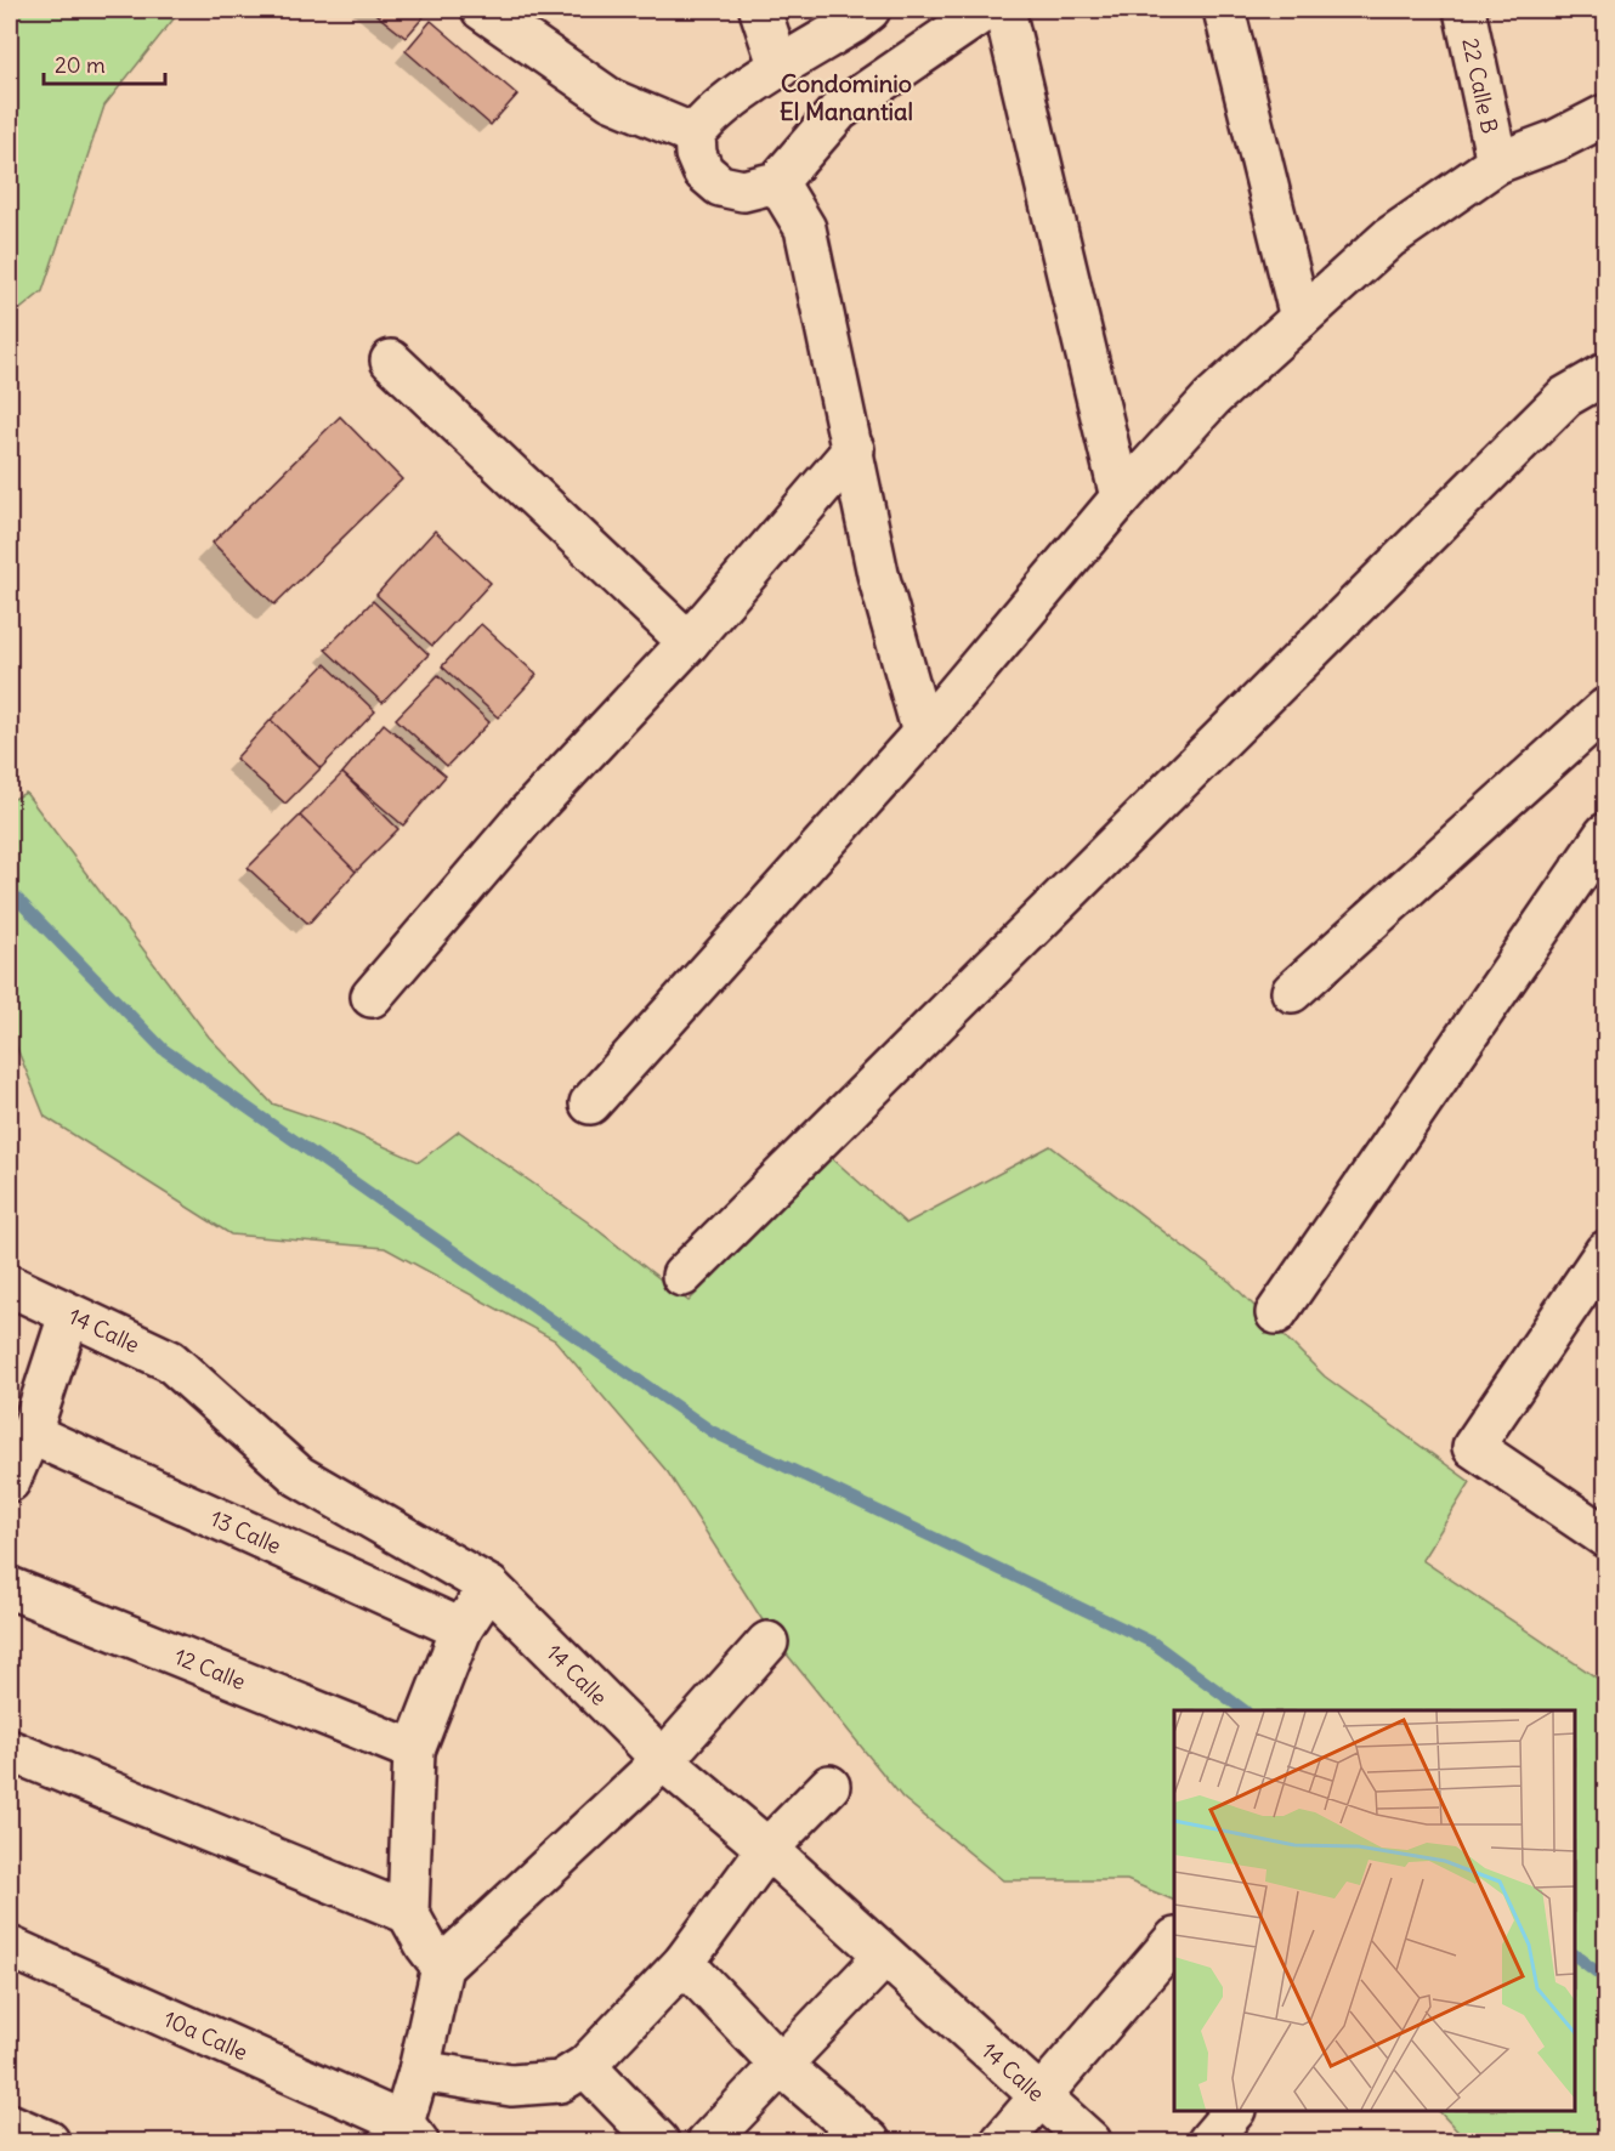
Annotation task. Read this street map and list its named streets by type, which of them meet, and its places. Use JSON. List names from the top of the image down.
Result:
{
  "streets": {
    "street": [
      "22 Calle B",
      "14 Calle",
      "13 Calle",
      "12 Calle",
      "10a Calle"
    ]
  },
  "districts": ["Condominio El Manantial"],
  "scale_bar": "20 m"
}
